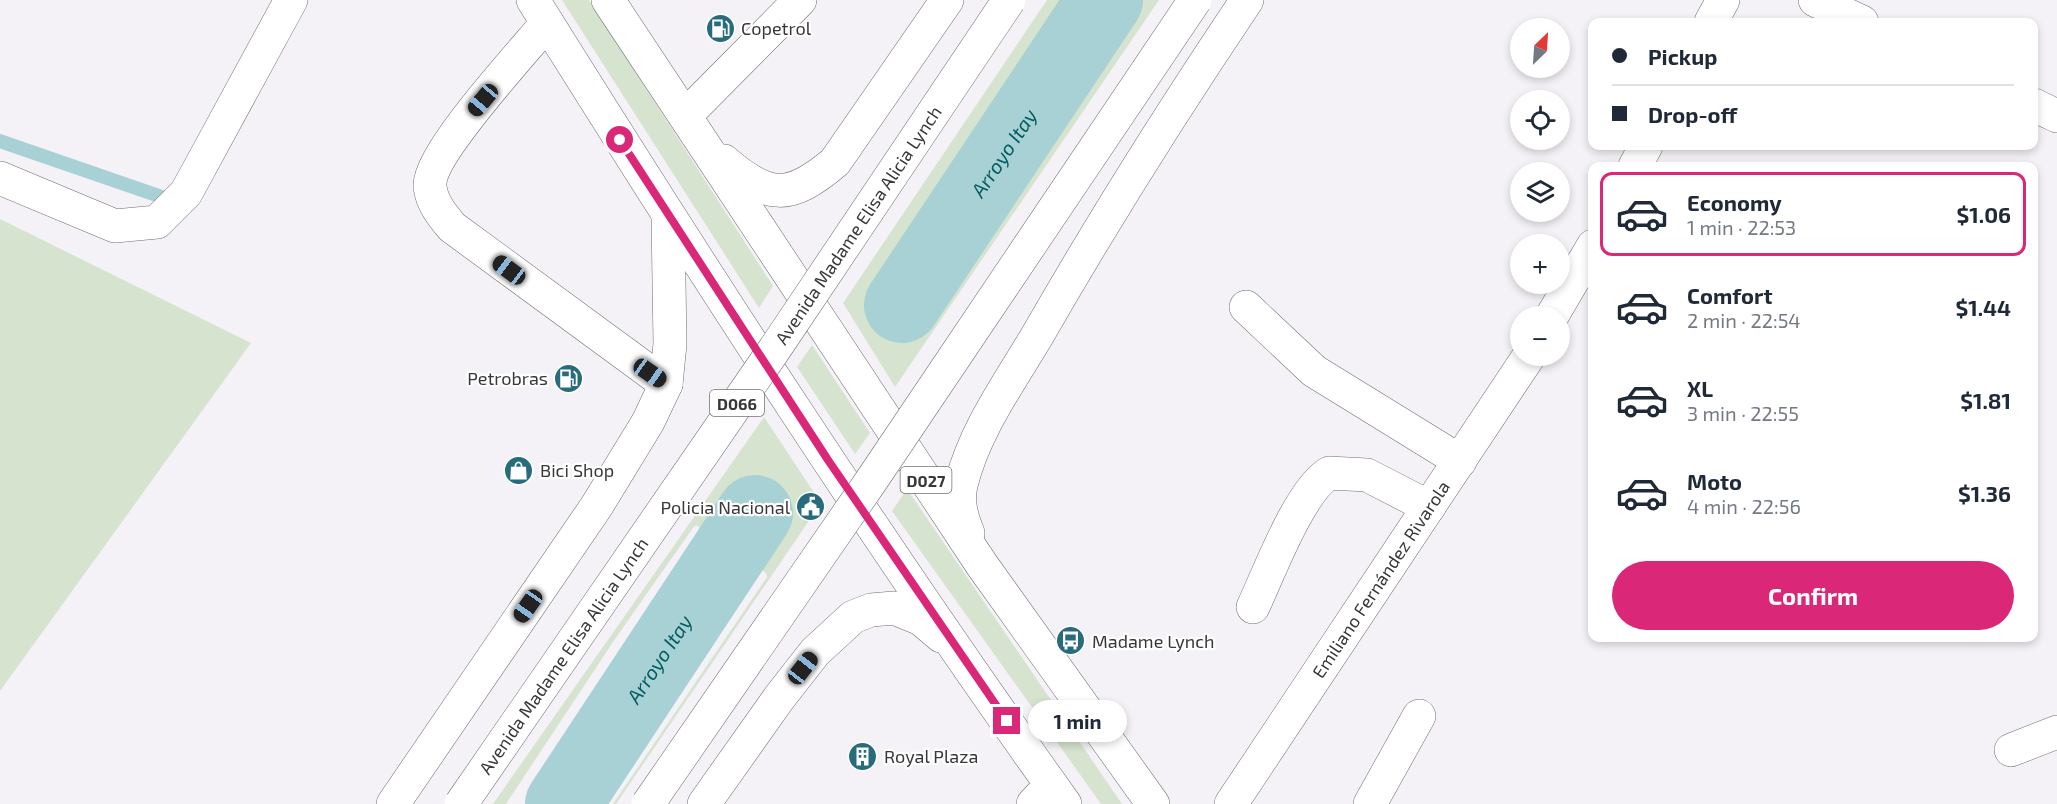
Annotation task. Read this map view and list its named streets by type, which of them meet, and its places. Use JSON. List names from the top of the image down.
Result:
{
  "streets": {
    "main road": [
      "Avenida Madame Elisa Alicia Lynch",
      "D066",
      "D027",
      "Emiliano Fernández Rivarola"
    ]
  },
  "water": ["Arroyo Itay"],
  "places": {
    "fuel station": ["Copetrol", "Petrobras"],
    "shop": ["Bici Shop"],
    "public building": ["Policia Nacional"],
    "bus stop": ["Madame Lynch"],
    "building": ["Royal Plaza"]
  },
  "north": "top right",
  "page": {
    "map_buttons": ["+", "−"],
    "banner": ["Pickup", "Drop-off"],
    "list": [
      {
        "name": "Economy",
        "note": "1 min · 22:53",
        "value": "$1.06"
      },
      {
        "name": "Comfort",
        "note": "2 min · 22:54",
        "value": "$1.44"
      },
      {
        "name": "XL",
        "note": "3 min · 22:55",
        "value": "$1.81"
      },
      {
        "name": "Moto",
        "note": "4 min · 22:56",
        "value": "$1.36"
      }
    ],
    "buttons": "Confirm",
    "bubble": "1 min"
  }
}
